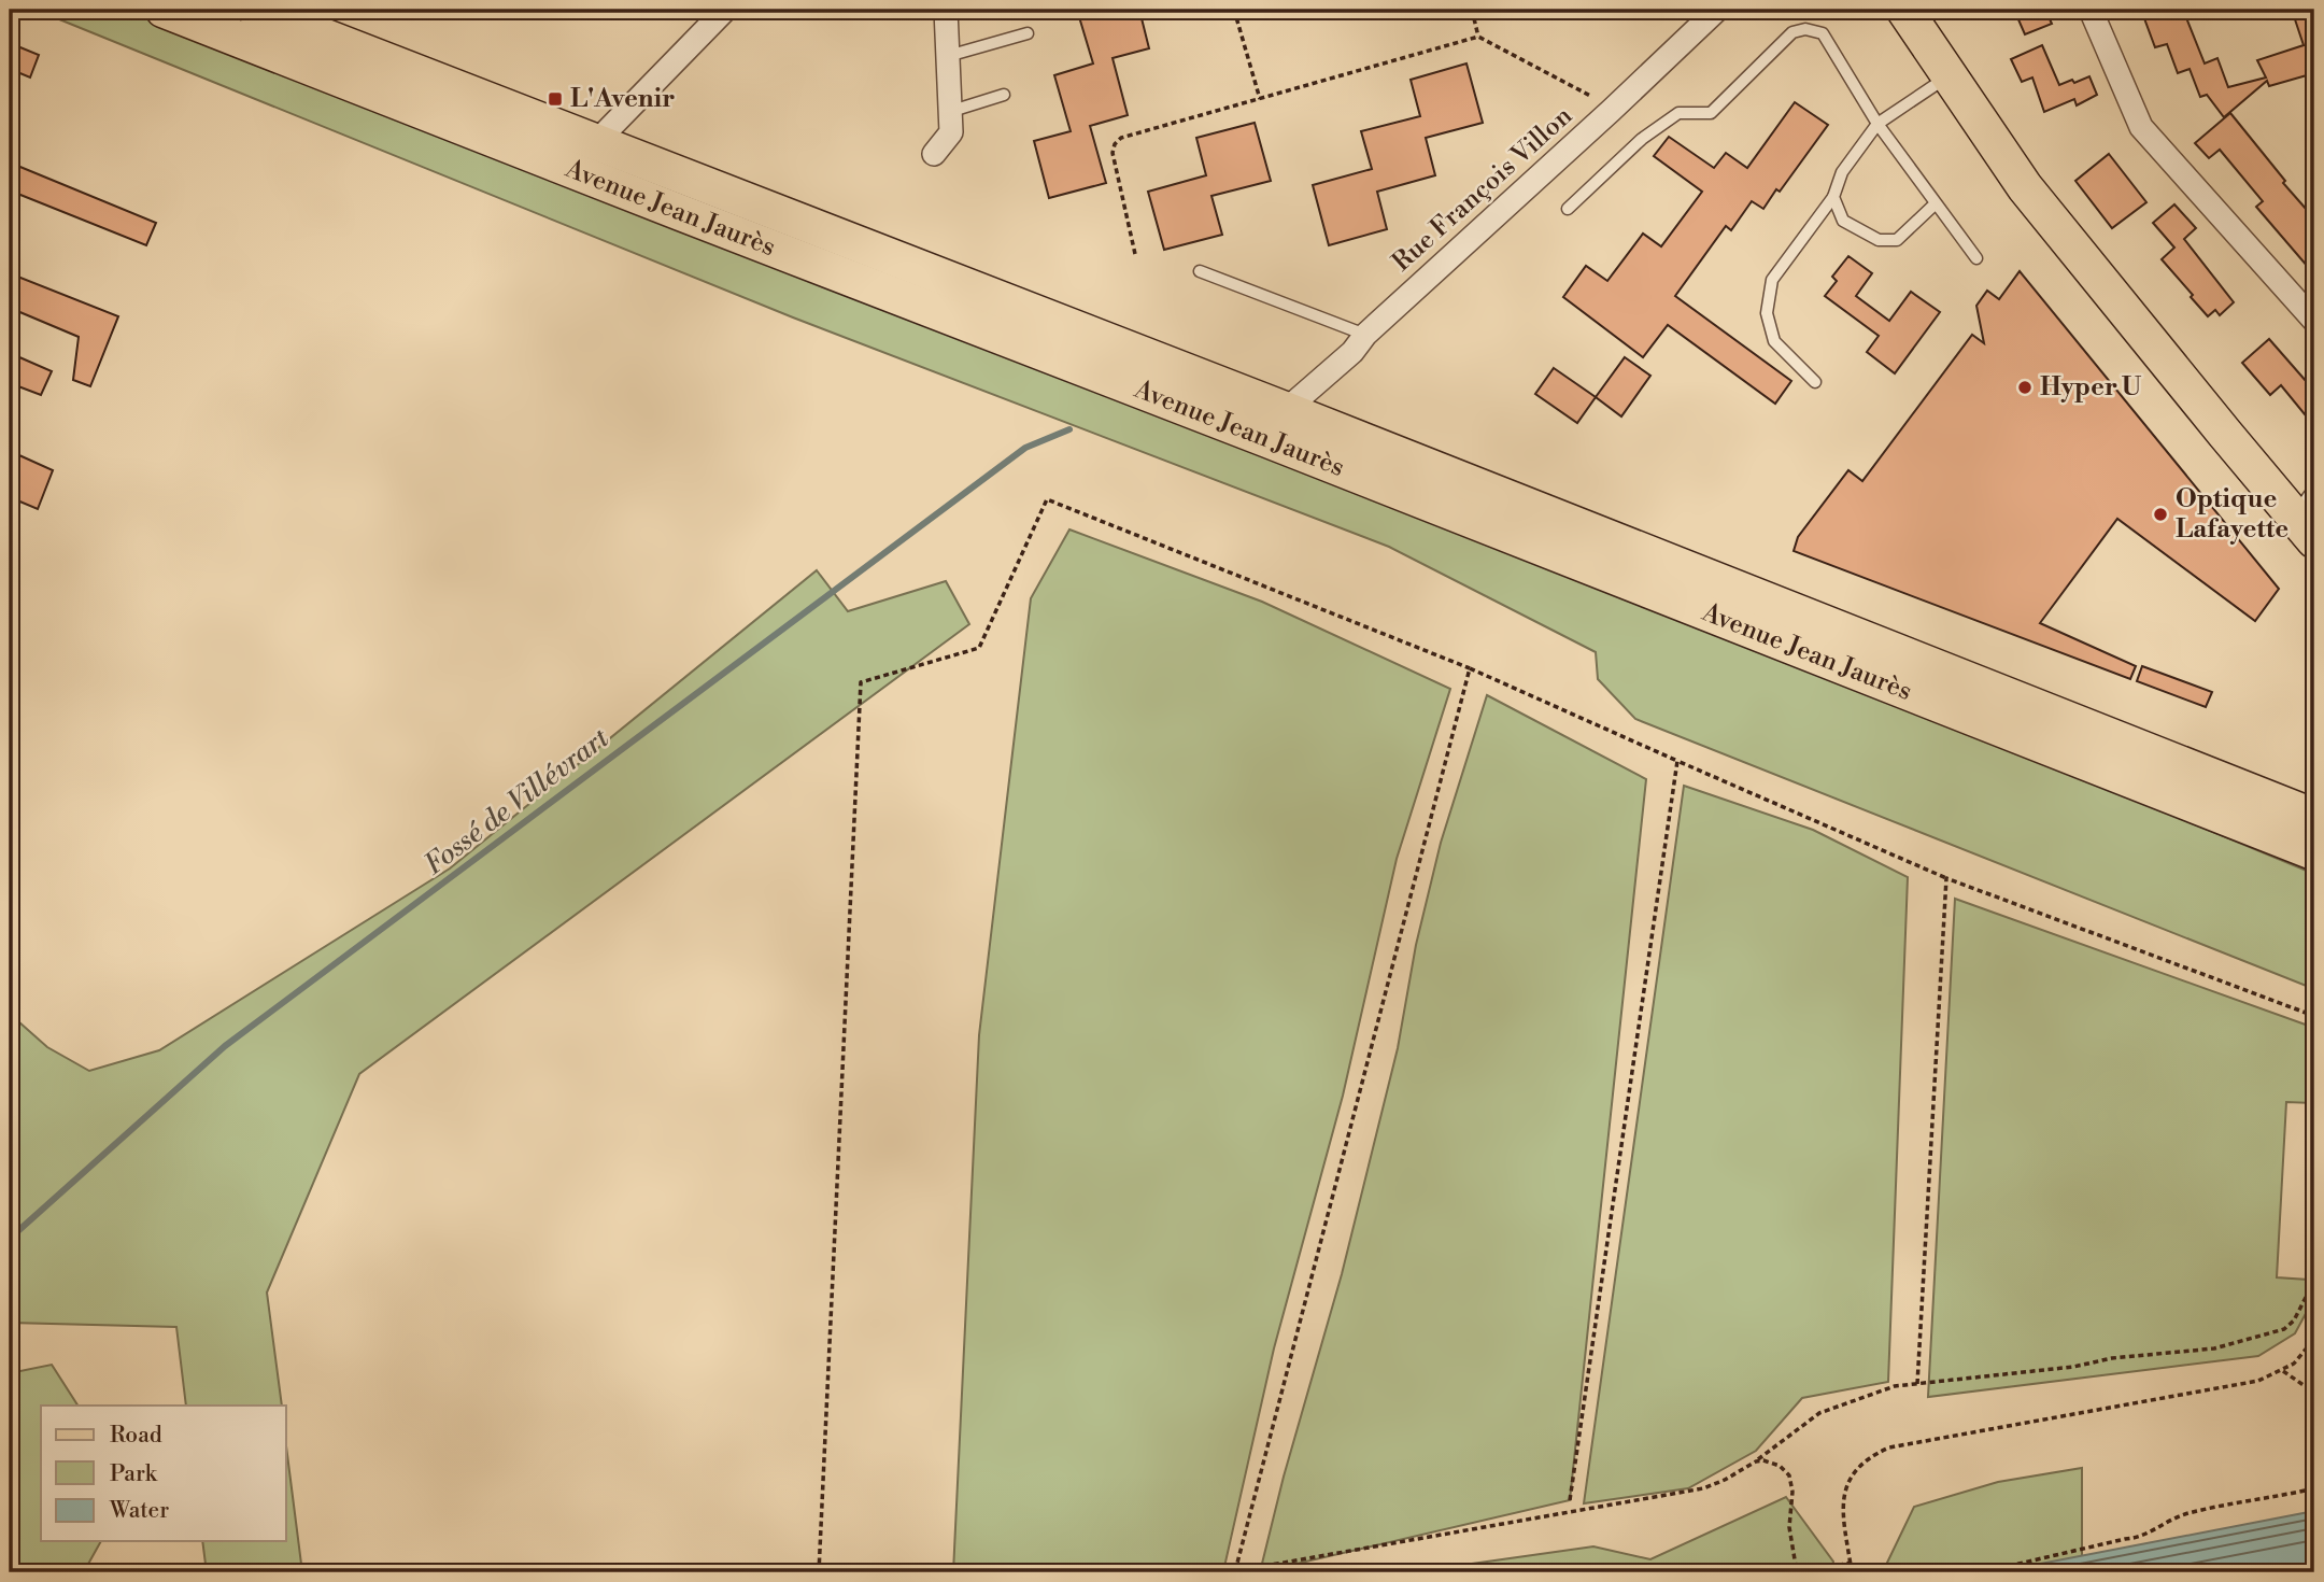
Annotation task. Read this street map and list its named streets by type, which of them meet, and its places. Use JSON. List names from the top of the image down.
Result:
{
  "streets": {
    "main road": ["Avenue Jean Jaurès"],
    "street": ["Rue François Villon"]
  },
  "crossings": [
    ["Rue François Villon", "Avenue Jean Jaurès"]
  ],
  "water": ["Fossé de Villévrart"],
  "places": {
    "transit": ["L'Avenir"],
    "other": ["Hyper U", "Optique Lafayette"]
  },
  "legend": ["Road", "Park", "Water"]
}
